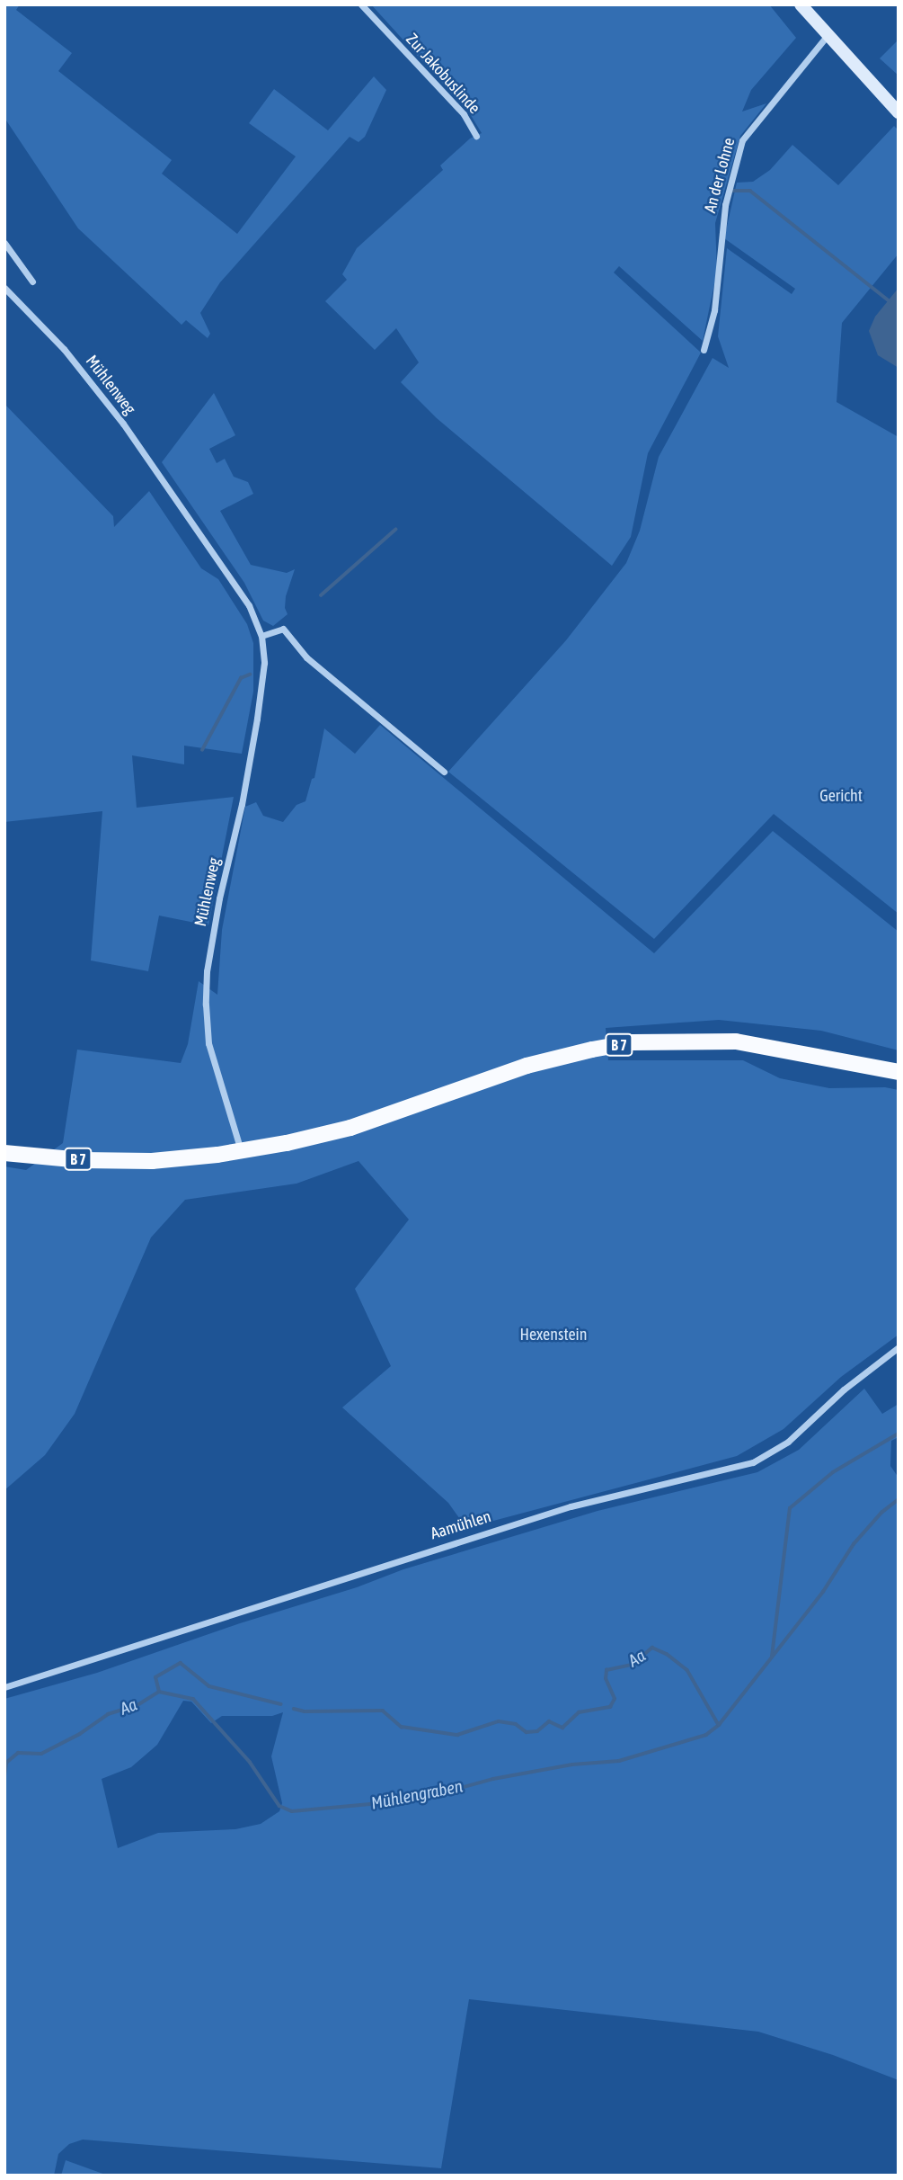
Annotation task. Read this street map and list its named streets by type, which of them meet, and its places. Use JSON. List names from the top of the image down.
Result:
{
  "streets": {
    "main road": ["B 7"],
    "street": [
      "Zur Jakobuslinde",
      "An der Lohne",
      "Mühlenweg",
      "Aamühlen"
    ]
  },
  "crossings": [
    ["Mühlenweg", "B 7"]
  ],
  "water": ["Aa", "Mühlengraben"],
  "parks": ["Gericht", "Hexenstein"]
}
